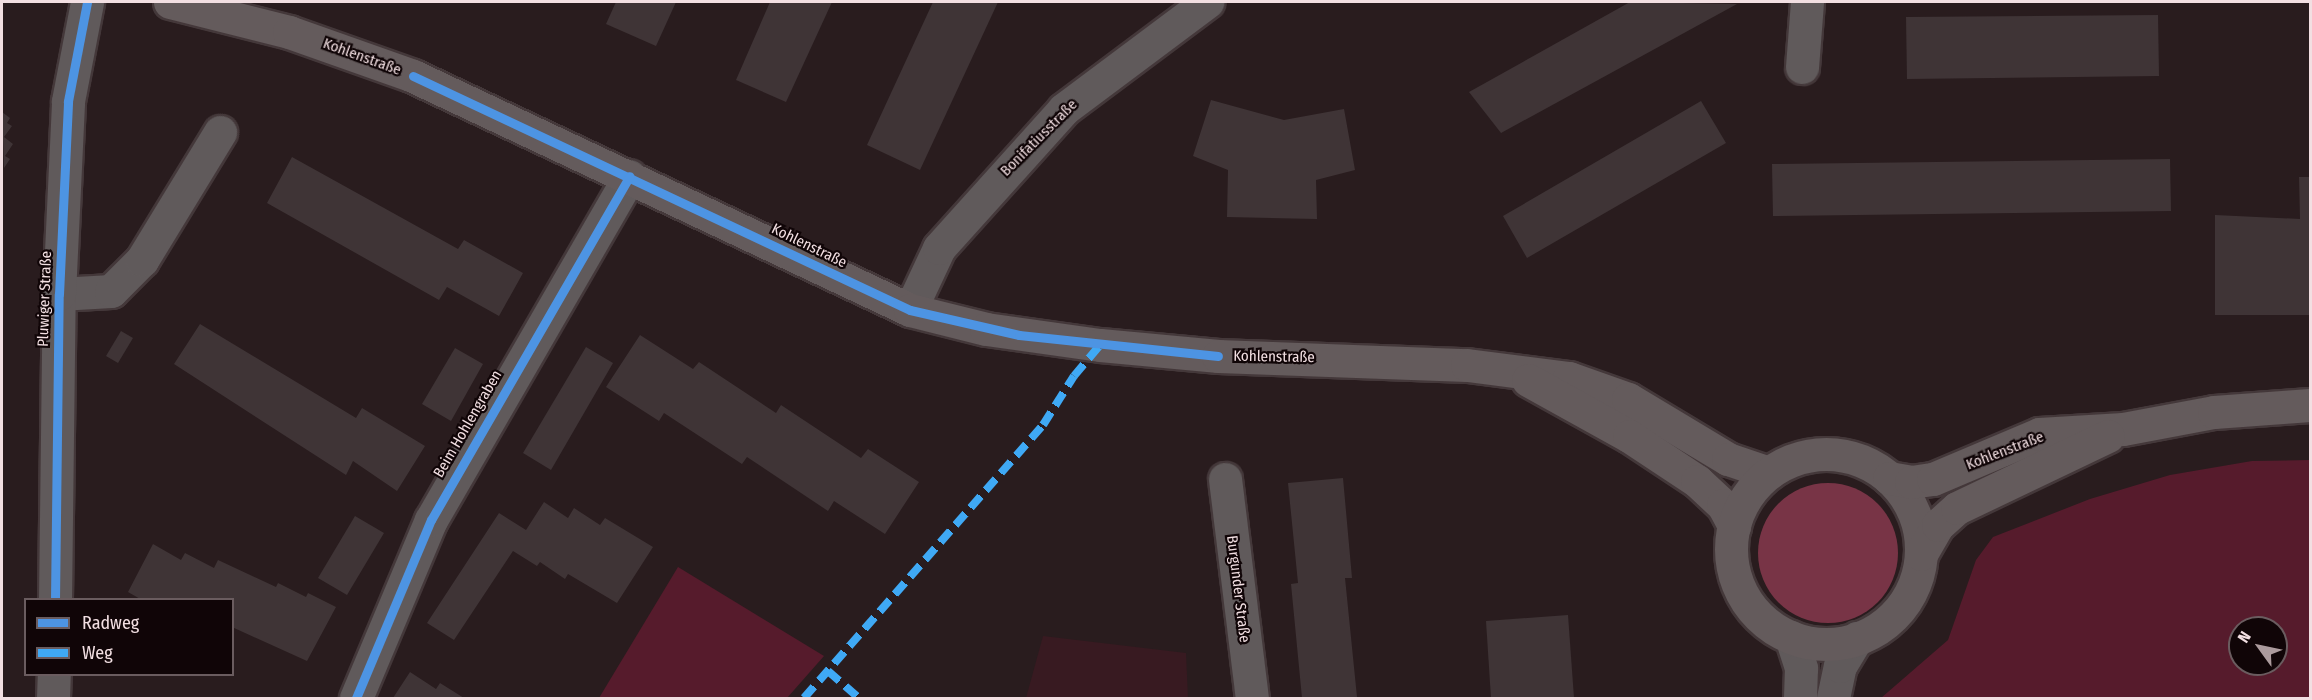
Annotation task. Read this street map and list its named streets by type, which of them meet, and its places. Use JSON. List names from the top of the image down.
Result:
{
  "streets": {
    "main road": ["Kohlenstraße"],
    "street": [
      "Bonifatiusstraße",
      "Pluwiger Straße",
      "Beim Hohlengraben",
      "Burgunder Straße"
    ]
  },
  "crossings": [
    ["Kohlenstraße", "Bonifatiusstraße"],
    ["Kohlenstraße", "Beim Hohlengraben"]
  ],
  "legend": ["Radweg", "Weg"],
  "north": "top left"
}
